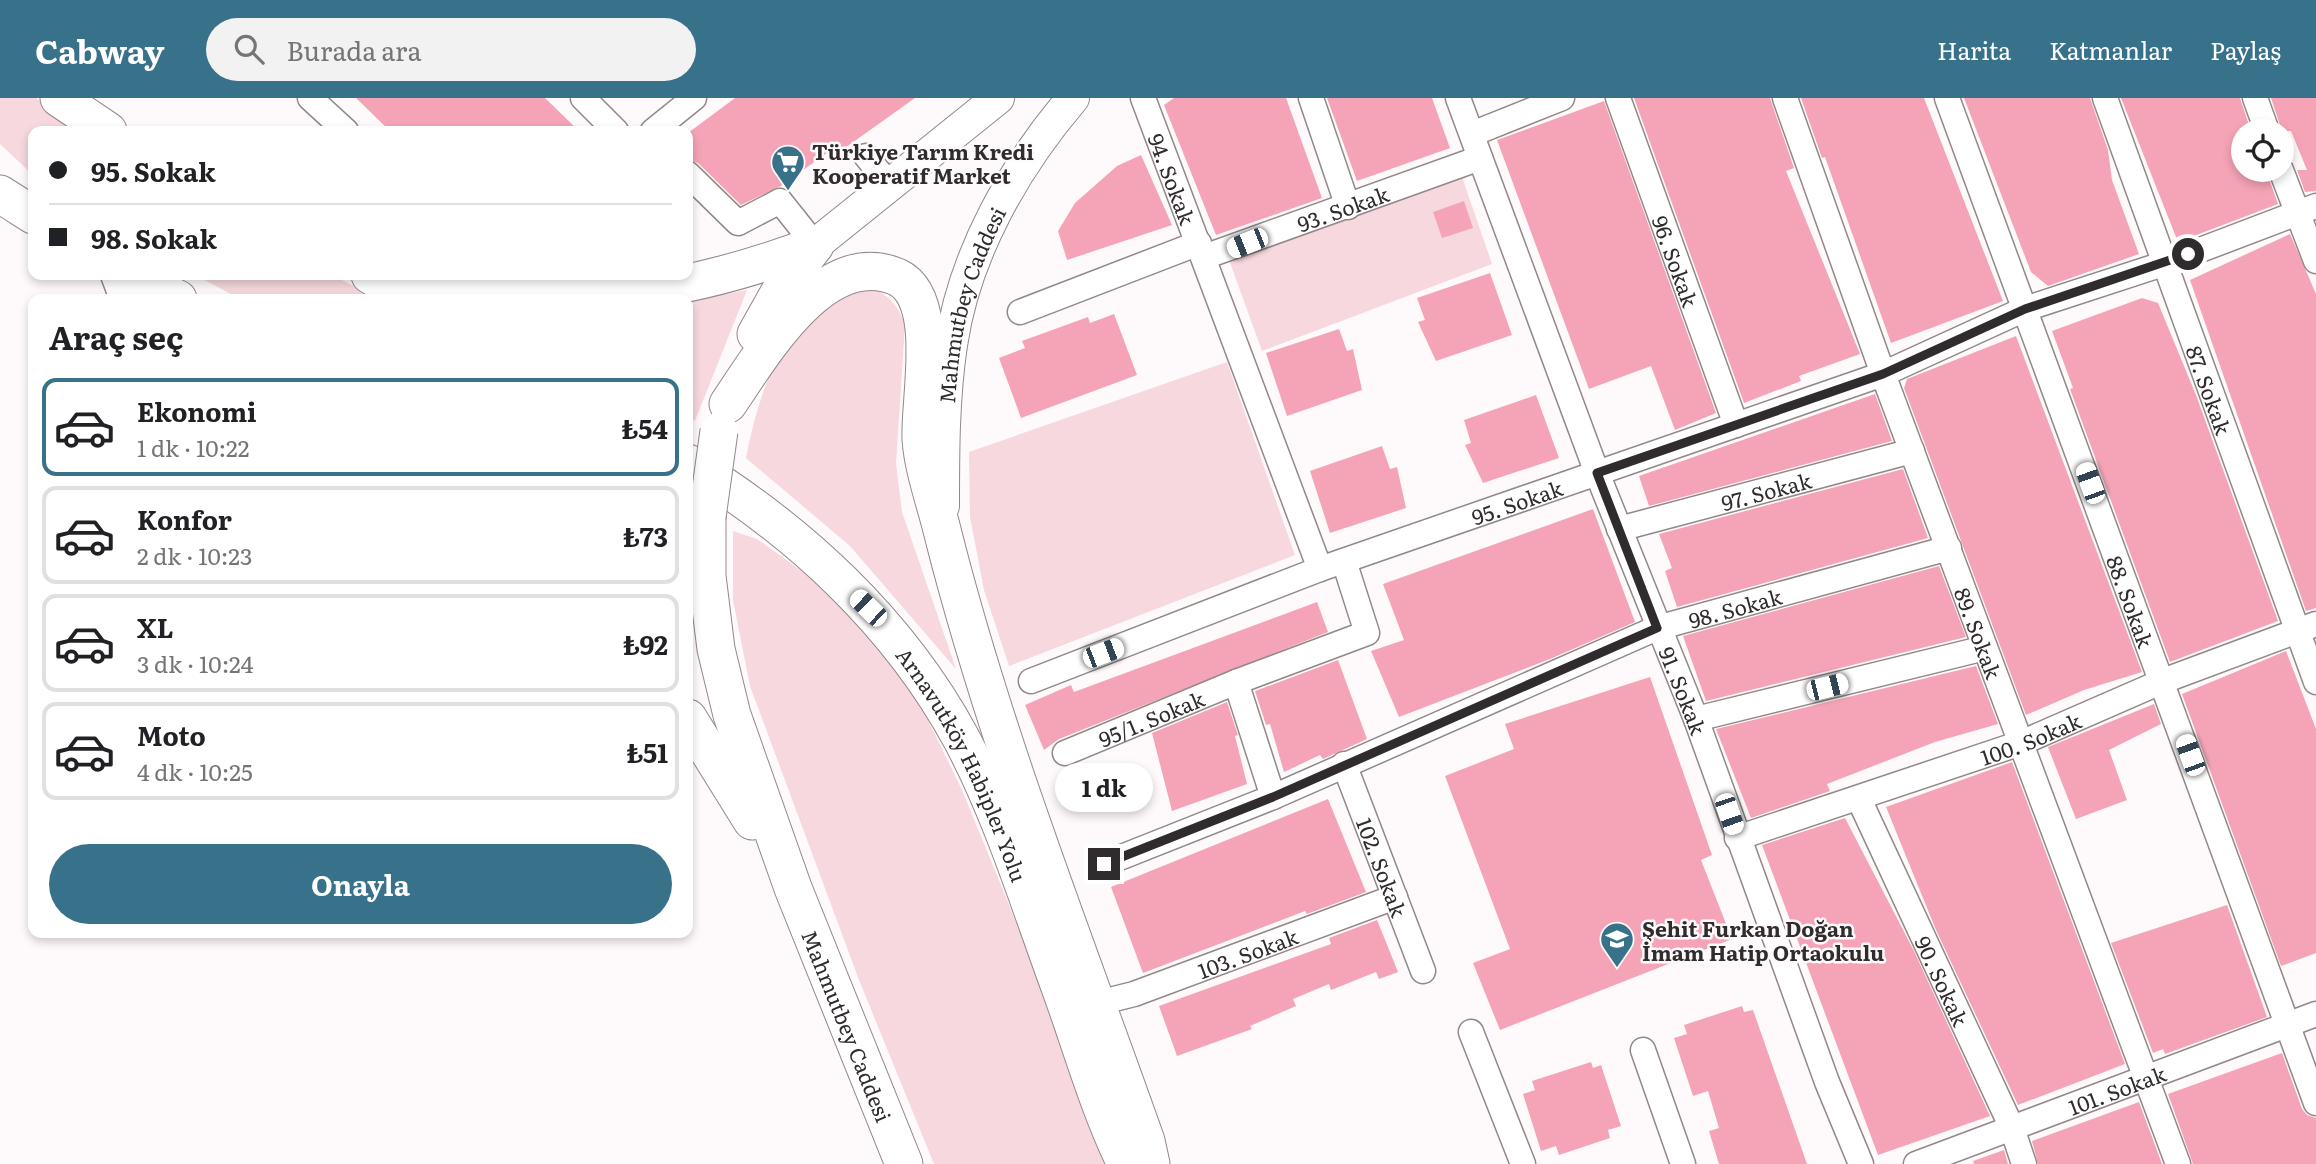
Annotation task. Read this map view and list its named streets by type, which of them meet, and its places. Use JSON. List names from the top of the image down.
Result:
{
  "streets": {
    "highway": ["Mahmutbey Caddesi", "Arnavutköy Habipler Yolu"],
    "street": [
      "94. Sokak",
      "93. Sokak",
      "96. Sokak",
      "87. Sokak",
      "97. Sokak",
      "95. Sokak",
      "88. Sokak",
      "98. Sokak",
      "89. Sokak",
      "91. Sokak",
      "95/1. Sokak",
      "100. Sokak",
      "102. Sokak",
      "103. Sokak",
      "90. Sokak",
      "101. Sokak"
    ]
  },
  "crossings": [
    ["94. Sokak", "93. Sokak"],
    ["94. Sokak", "95. Sokak"],
    ["93. Sokak", "91. Sokak"],
    ["96. Sokak", "95. Sokak"],
    ["87. Sokak", "95. Sokak"],
    ["87. Sokak", "100. Sokak"],
    ["97. Sokak", "89. Sokak"],
    ["97. Sokak", "91. Sokak"],
    ["95. Sokak", "88. Sokak"],
    ["95. Sokak", "89. Sokak"],
    ["95. Sokak", "91. Sokak"],
    ["95. Sokak", "95/1. Sokak"],
    ["88. Sokak", "100. Sokak"],
    ["88. Sokak", "101. Sokak"],
    ["98. Sokak", "89. Sokak"],
    ["98. Sokak", "91. Sokak"],
    ["98. Sokak", "102. Sokak"],
    ["89. Sokak", "100. Sokak"],
    ["89. Sokak", "101. Sokak"],
    ["91. Sokak", "100. Sokak"],
    ["100. Sokak", "90. Sokak"],
    ["102. Sokak", "103. Sokak"],
    ["90. Sokak", "101. Sokak"]
  ],
  "places": {
    "supermarket": ["Türkiye Tarım Kredi Kooperatif Market"],
    "school or university": ["Şehit Furkan Doğan İmam Hatip Ortaokulu"]
  },
  "page": {
    "header": "Cabway",
    "search": "Burada ara",
    "nav": ["Harita", "Katmanlar", "Paylaş"],
    "banner": ["95. Sokak", "98. Sokak"],
    "heading": "Araç seç",
    "list": [
      {
        "name": "Ekonomi",
        "note": "1 dk · 10:22",
        "value": "₺54"
      },
      {
        "name": "Konfor",
        "note": "2 dk · 10:23",
        "value": "₺73"
      },
      {
        "name": "XL",
        "note": "3 dk · 10:24",
        "value": "₺92"
      },
      {
        "name": "Moto",
        "note": "4 dk · 10:25",
        "value": "₺51"
      }
    ],
    "bubble": "1 dk",
    "buttons": "Onayla"
  }
}
